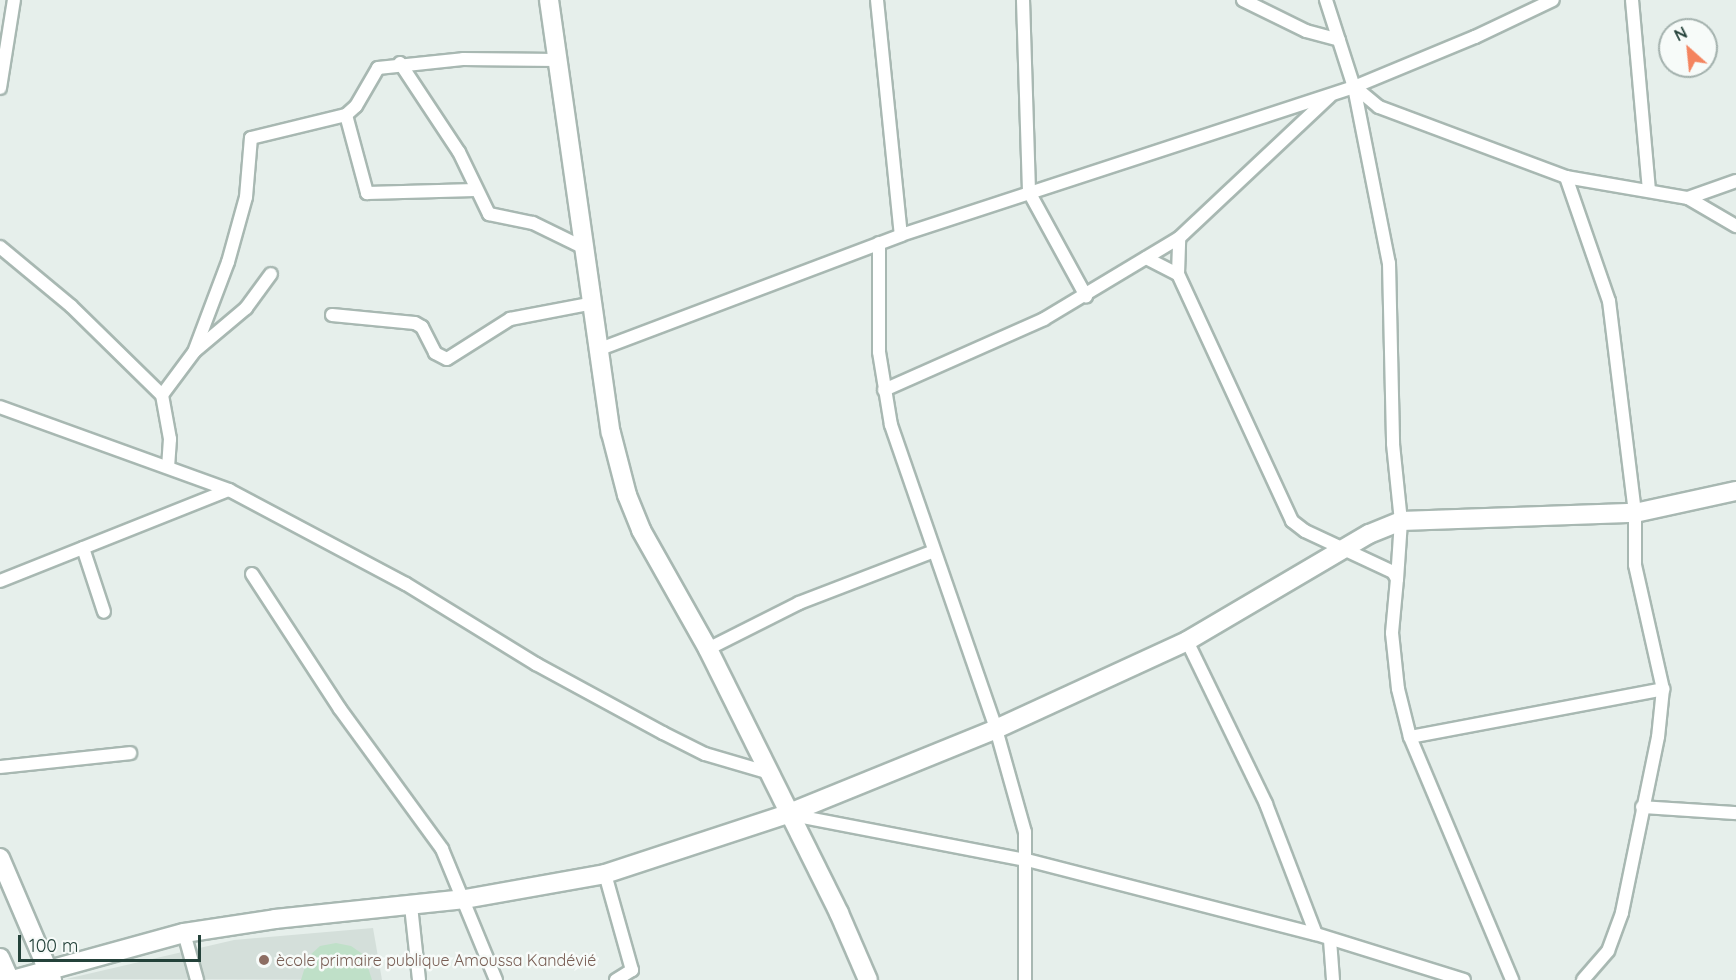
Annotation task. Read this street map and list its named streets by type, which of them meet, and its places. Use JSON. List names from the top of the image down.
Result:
{
  "places": ["ècole primaire publique Amoussa Kandévié"],
  "scale_bar": "100 m",
  "north": "top left"
}
